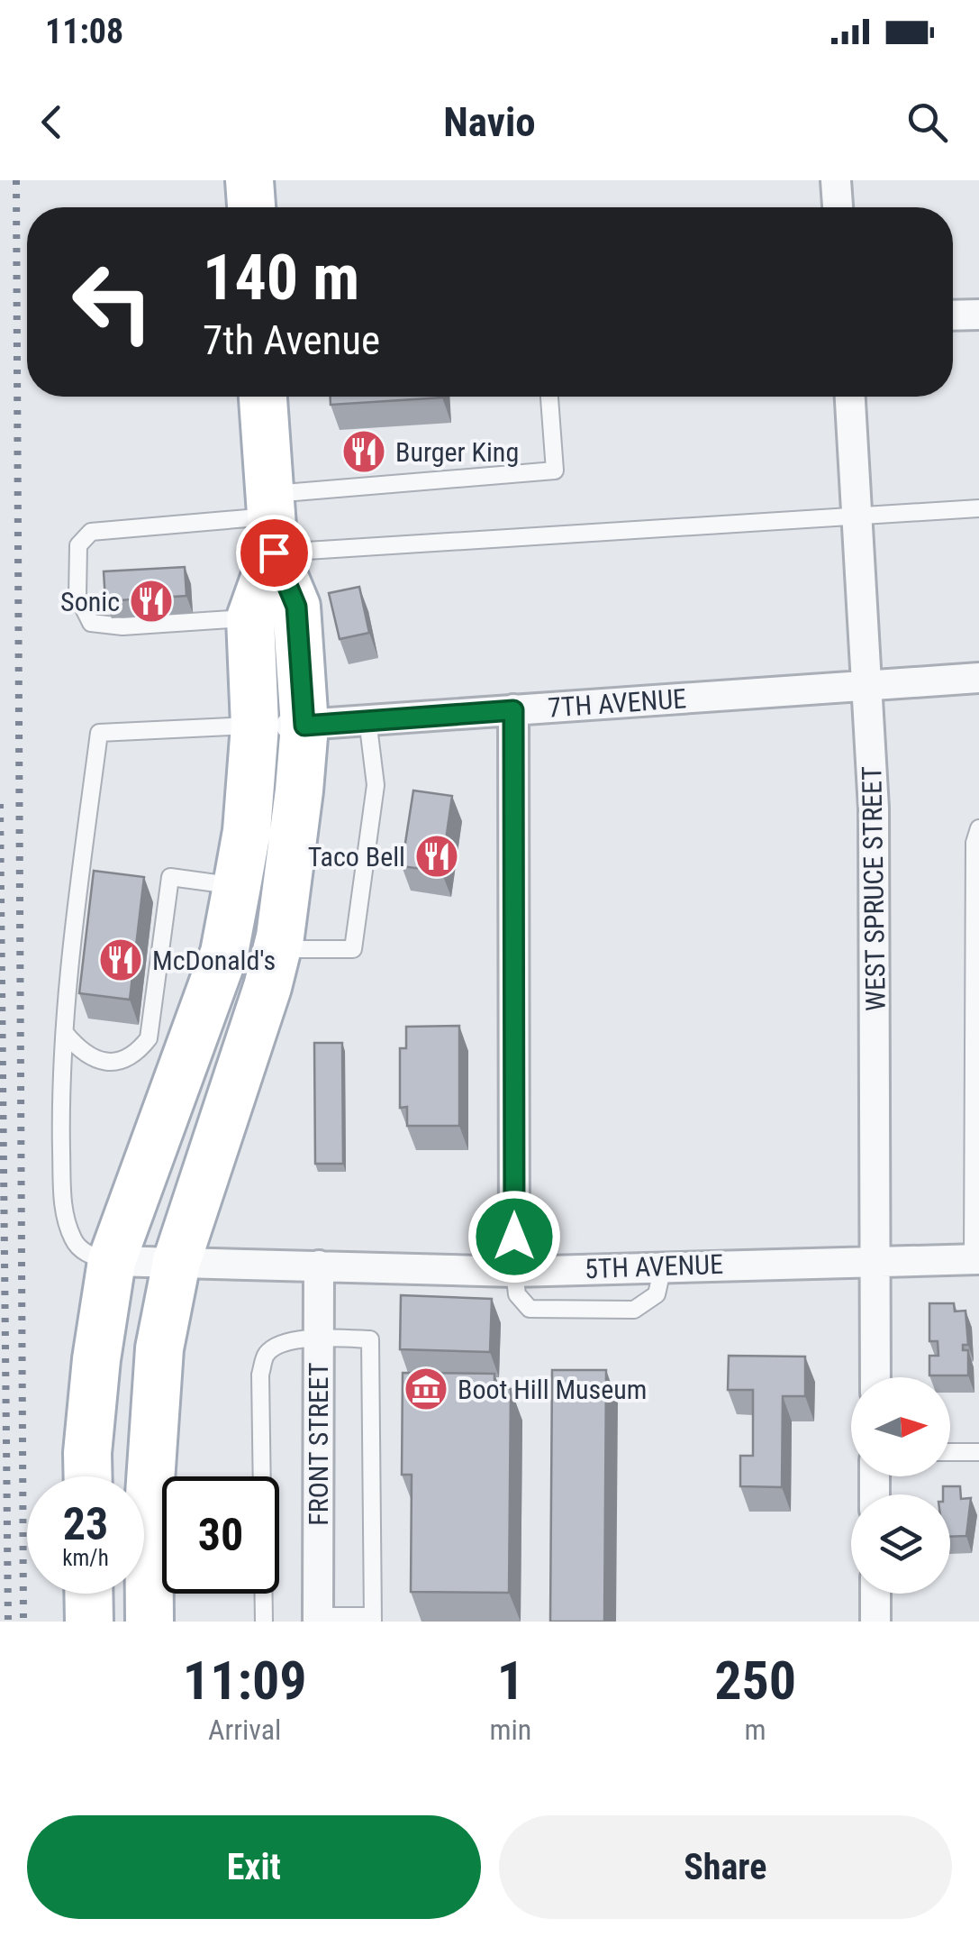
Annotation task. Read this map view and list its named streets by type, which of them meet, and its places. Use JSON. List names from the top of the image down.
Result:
{
  "streets": {
    "street": [
      "7TH AVENUE",
      "WEST SPRUCE STREET",
      "5TH AVENUE",
      "FRONT STREET"
    ]
  },
  "crossings": [
    ["7TH AVENUE", "WEST SPRUCE STREET"],
    ["WEST SPRUCE STREET", "5TH AVENUE"],
    ["5TH AVENUE", "FRONT STREET"]
  ],
  "places": {
    "restaurant": [
      "Burger King",
      "Sonic",
      "Taco Bell",
      "McDonald's"
    ],
    "museum": ["Boot Hill Museum"]
  },
  "north": "right",
  "page": {
    "status": "11:08",
    "header": "Navio",
    "turn": ["140 m", "7th Avenue"],
    "speed": "23 km/h",
    "limit": "30",
    "eta": [
      "11:09",
      "Arrival",
      "1",
      "min",
      "250",
      "m"
    ],
    "buttons": ["Exit", "Share"]
  }
}
